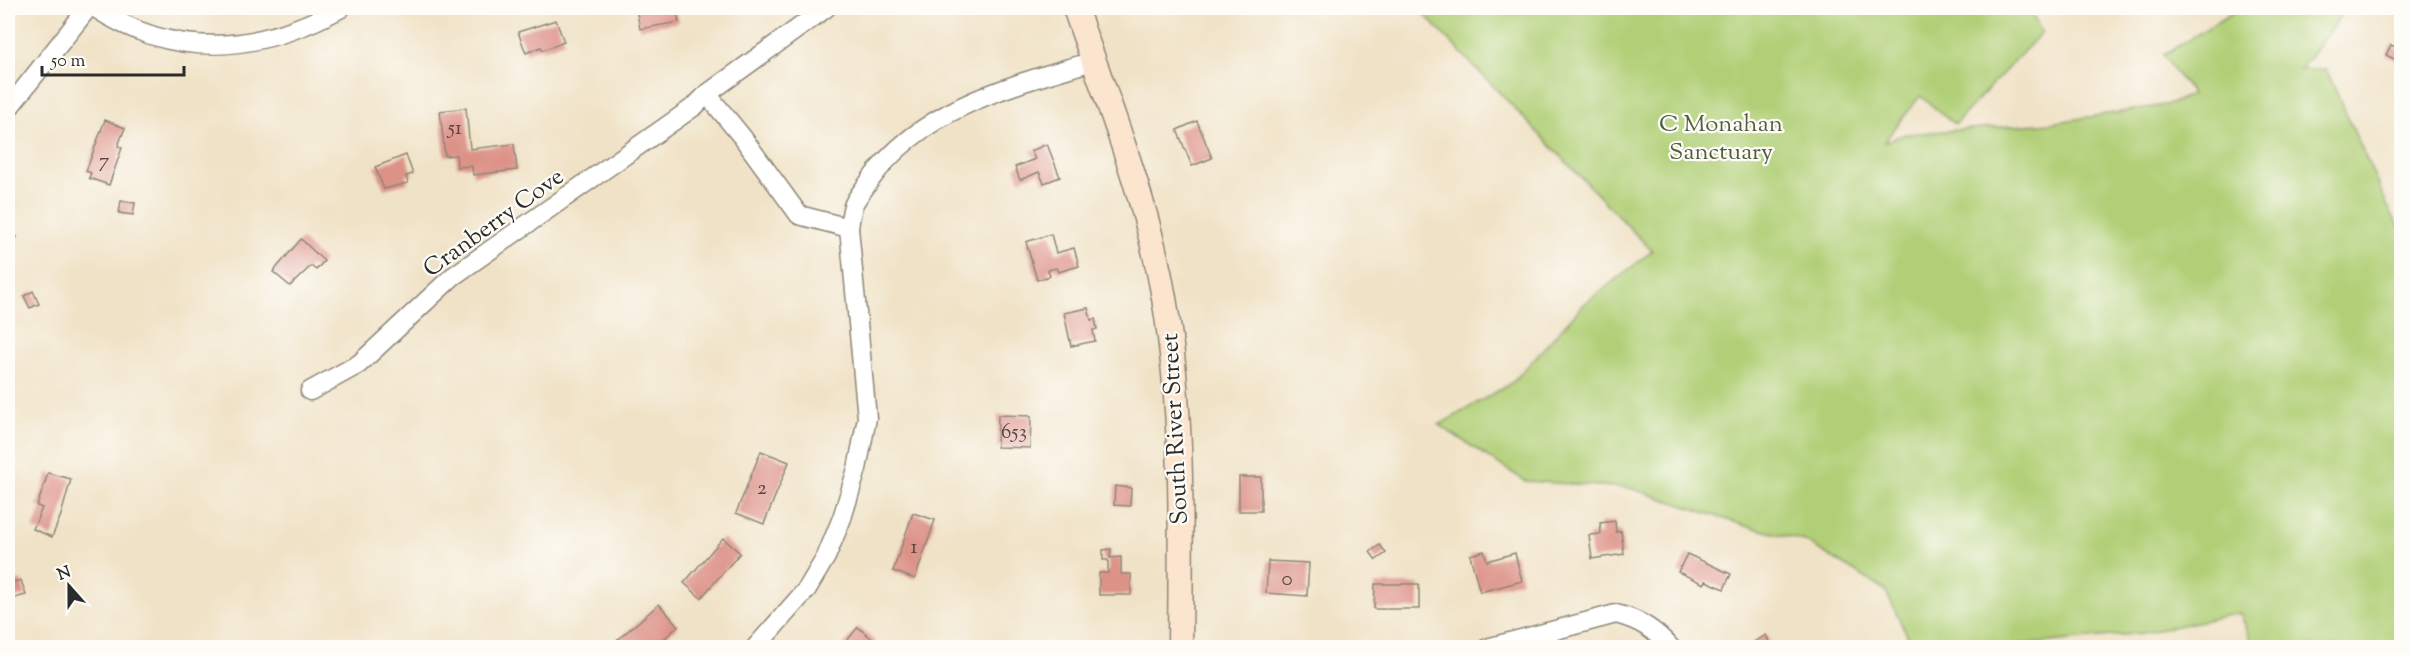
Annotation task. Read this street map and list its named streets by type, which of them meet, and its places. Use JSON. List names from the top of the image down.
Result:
{
  "streets": {
    "street": ["Cranberry Cove", "South River Street"]
  },
  "parks": ["C Monahan Sanctuary"],
  "house_numbers": [
    "51",
    "7",
    "653",
    "2",
    "1",
    "0"
  ],
  "scale_bar": "50 m",
  "north": "top"
}
